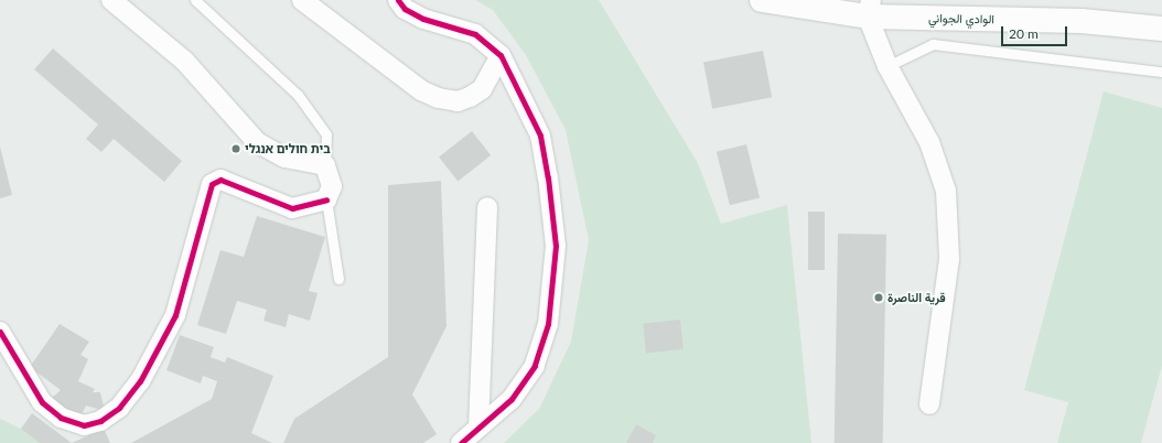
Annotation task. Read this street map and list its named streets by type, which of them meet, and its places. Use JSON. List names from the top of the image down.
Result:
{
  "streets": {
    "street": ["الوادي الجواني"]
  },
  "places": ["בית חולים אנגלי", "قرية الناصرة"],
  "scale_bar": "20 m"
}
